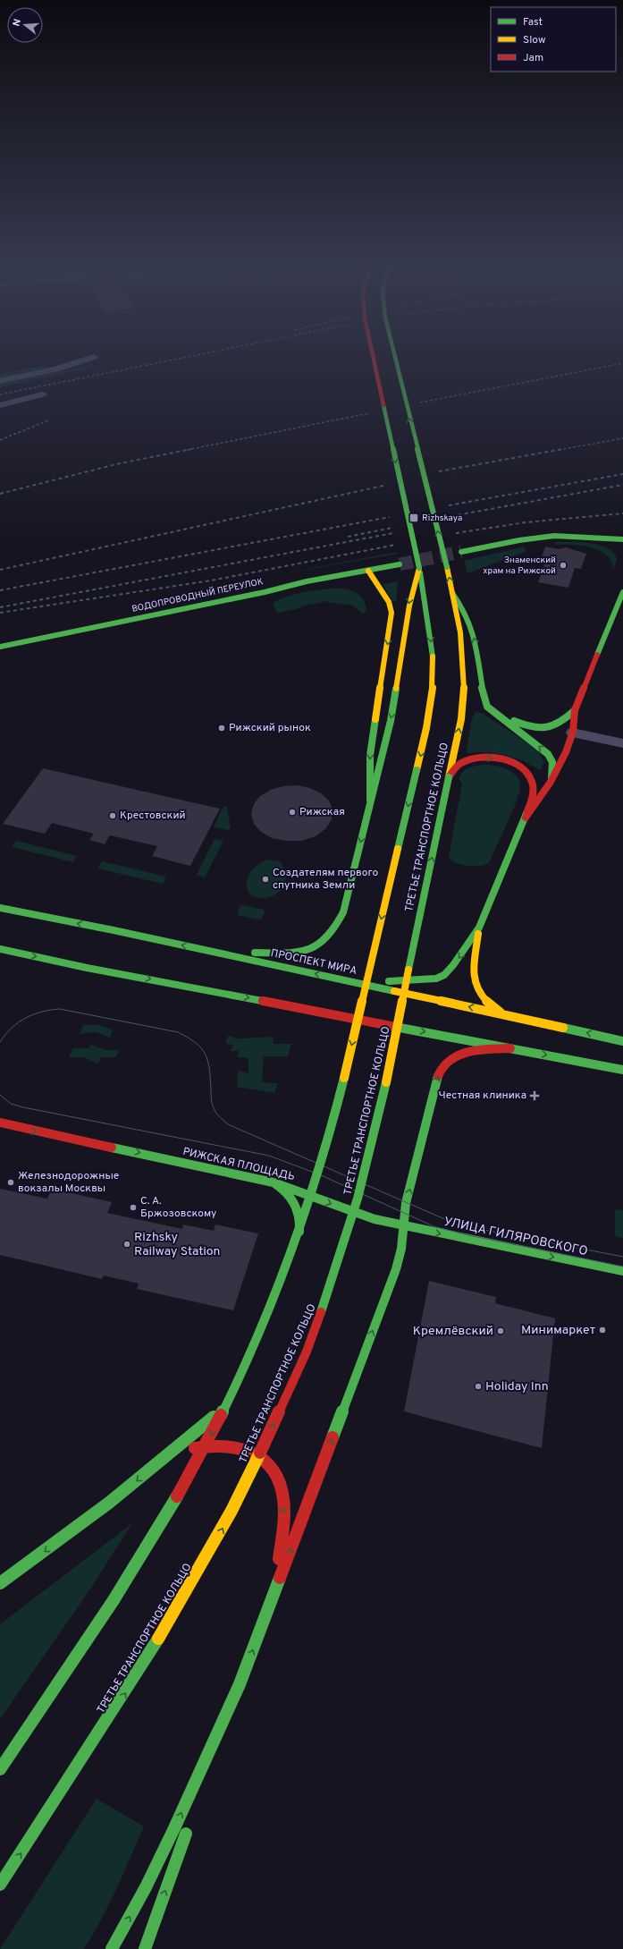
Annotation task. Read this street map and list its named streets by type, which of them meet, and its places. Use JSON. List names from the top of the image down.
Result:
{
  "streets": {
    "main road": [
      "ВОДОПРОВОДНЫЙ ПЕРЕУЛОК",
      "ТРЕТЬЕ ТРАНСПОРТНОЕ КОЛЬЦО",
      "ПРОСПЕКТ МИРА",
      "РИЖСКАЯ ПЛОЩАДЬ",
      "УЛИЦА ГИЛЯРОВСКОГО"
    ]
  },
  "crossings": [
    ["РИЖСКАЯ ПЛОЩАДЬ", "УЛИЦА ГИЛЯРОВСКОГО"]
  ],
  "one_way": ["РИЖСКАЯ ПЛОЩАДЬ", "УЛИЦА ГИЛЯРОВСКОГО"],
  "places": {
    "transit": ["Rizhskaya"],
    "other": [
      "Знаменский храм на Рижской",
      "Рижский рынок",
      "Рижская",
      "Крестовский",
      "Создателям первого спутника Земли",
      "Железнодорожные вокзалы Москвы",
      "С. А. Бржозовскому",
      "Rizhsky Railway Station",
      "Минимаркет",
      "Кремлёвский",
      "Holiday Inn"
    ],
    "health": ["Честная клиника"]
  },
  "legend": ["Fast", "Slow", "Jam"],
  "north": "left"
}
